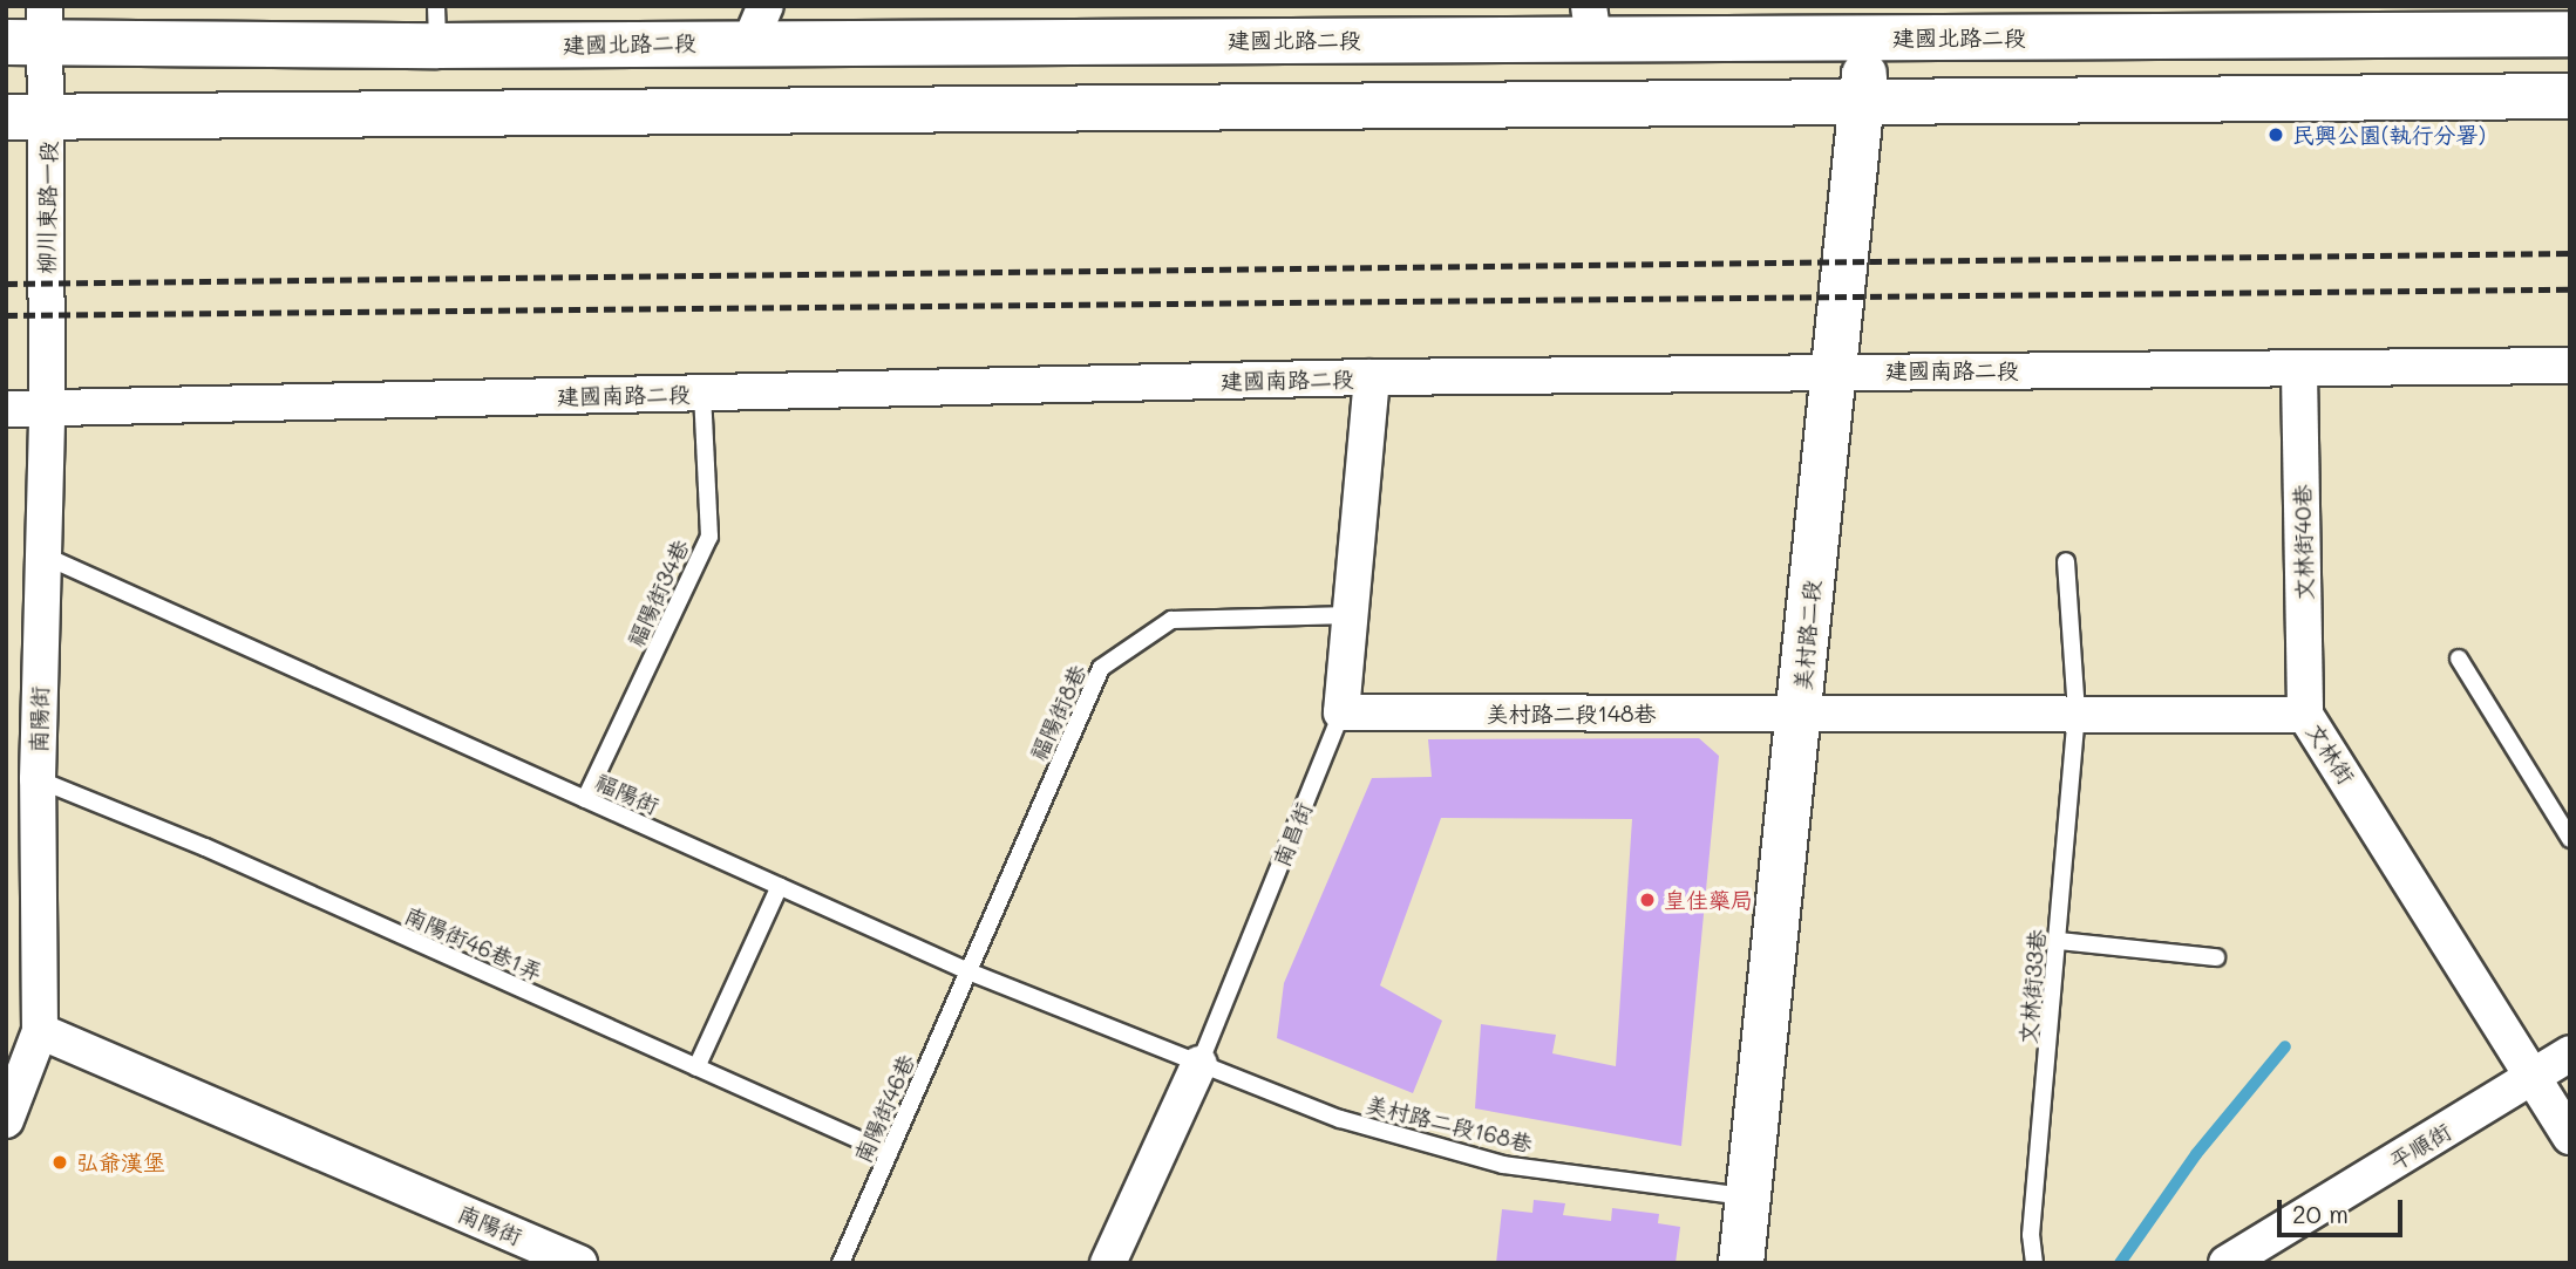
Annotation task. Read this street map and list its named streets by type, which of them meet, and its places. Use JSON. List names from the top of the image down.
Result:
{
  "streets": {
    "street": [
      "建國北路二段",
      "柳川東路一段",
      "建國南路二段",
      "文林街40巷",
      "美村路二段",
      "美村路二段148巷",
      "南陽街",
      "文林街",
      "南昌街",
      "平順街"
    ],
    "lane": [
      "福陽街34巷",
      "福陽街8巷",
      "福陽街",
      "南陽街46巷1弄",
      "文林街33巷",
      "南陽街46巷",
      "美村路二段168巷"
    ]
  },
  "crossings": [
    ["建國北路二段", "柳川東路一段"],
    ["建國北路二段", "美村路二段"],
    ["柳川東路一段", "建國南路二段"],
    ["柳川東路一段", "南陽街"],
    ["建國南路二段", "文林街40巷"],
    ["建國南路二段", "福陽街34巷"],
    ["建國南路二段", "美村路二段"],
    ["建國南路二段", "南陽街"],
    ["建國南路二段", "南昌街"],
    ["文林街40巷", "文林街"],
    ["福陽街34巷", "福陽街"],
    ["美村路二段", "美村路二段148巷"],
    ["美村路二段", "文林街"],
    ["美村路二段", "美村路二段168巷"],
    ["福陽街8巷", "福陽街"],
    ["福陽街8巷", "南昌街"],
    ["福陽街8巷", "南陽街46巷"],
    ["美村路二段148巷", "文林街"],
    ["美村路二段148巷", "南昌街"],
    ["南陽街", "福陽街"],
    ["南陽街", "南陽街46巷1弄"],
    ["文林街", "文林街33巷"],
    ["文林街", "平順街"],
    ["福陽街", "南昌街"],
    ["福陽街", "南陽街46巷"],
    ["福陽街", "美村路二段168巷"],
    ["南昌街", "美村路二段168巷"],
    ["南陽街46巷1弄", "南陽街46巷"]
  ],
  "places": ["民興公園(執行分署)", "皇佳藥局", "弘爺漢堡"],
  "scale_bar": "20 m"
}
